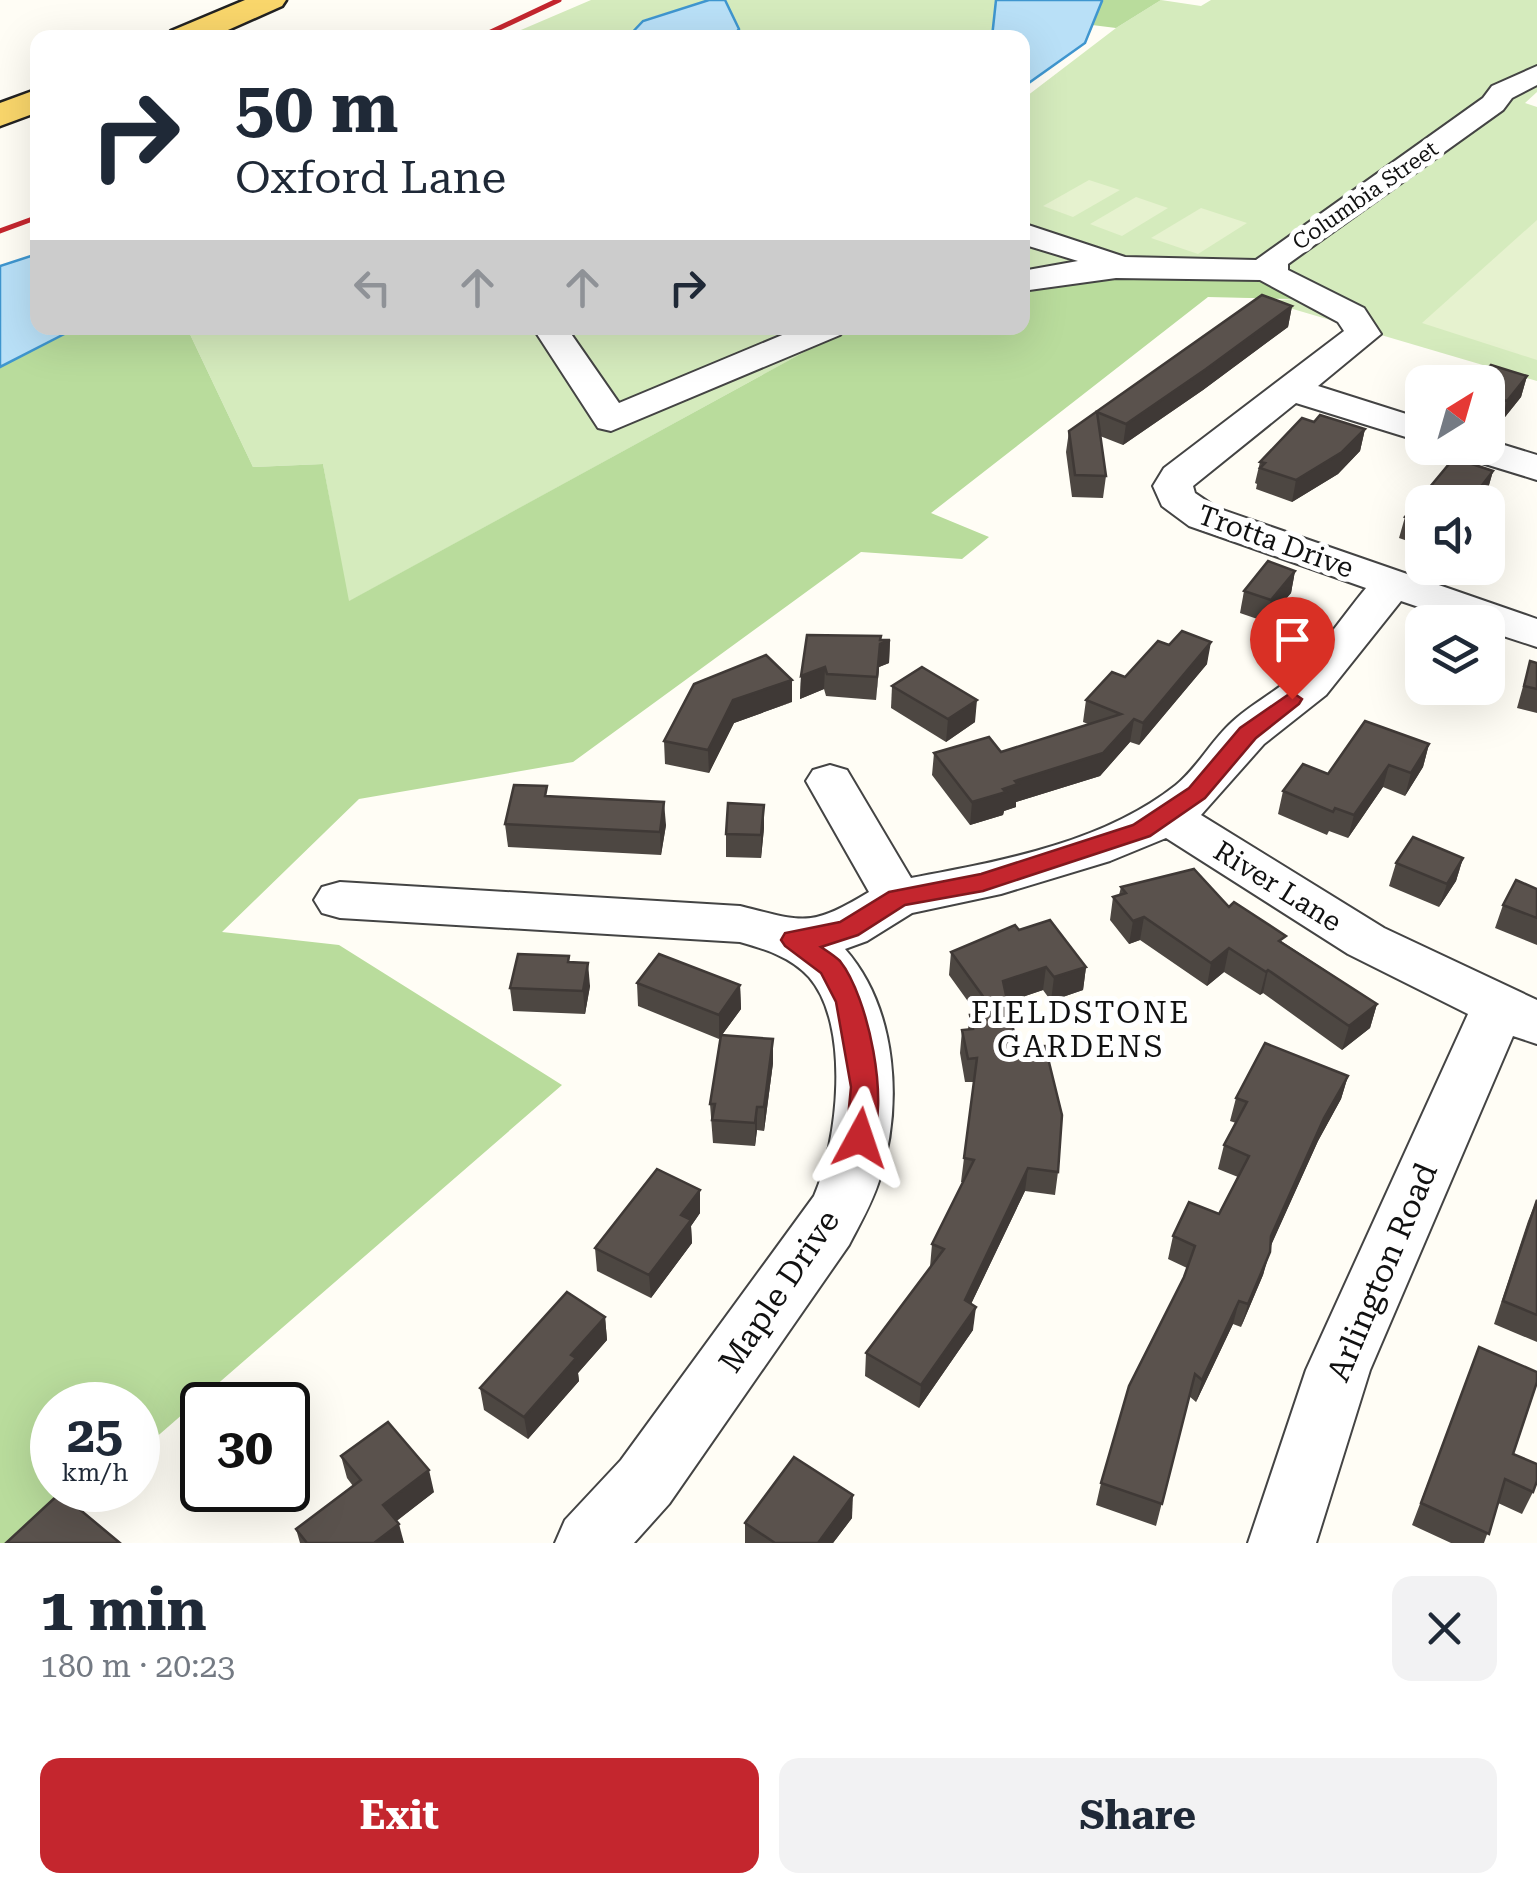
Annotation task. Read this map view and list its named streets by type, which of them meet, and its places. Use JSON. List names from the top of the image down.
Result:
{
  "streets": {
    "street": [
      "Columbia Street",
      "Trotta Drive",
      "River Lane",
      "Arlington Road",
      "Maple Drive"
    ]
  },
  "crossings": [
    ["Columbia Street", "Trotta Drive"],
    ["River Lane", "Arlington Road"]
  ],
  "districts": ["FIELDSTONE GARDENS"],
  "north": "top right",
  "page": {
    "turn": ["50 m", "Oxford Lane"],
    "speed": "25 km/h",
    "limit": "30",
    "heading": ["1 min", "180 m · 20:23"],
    "buttons": ["Exit", "Share"]
  }
}
